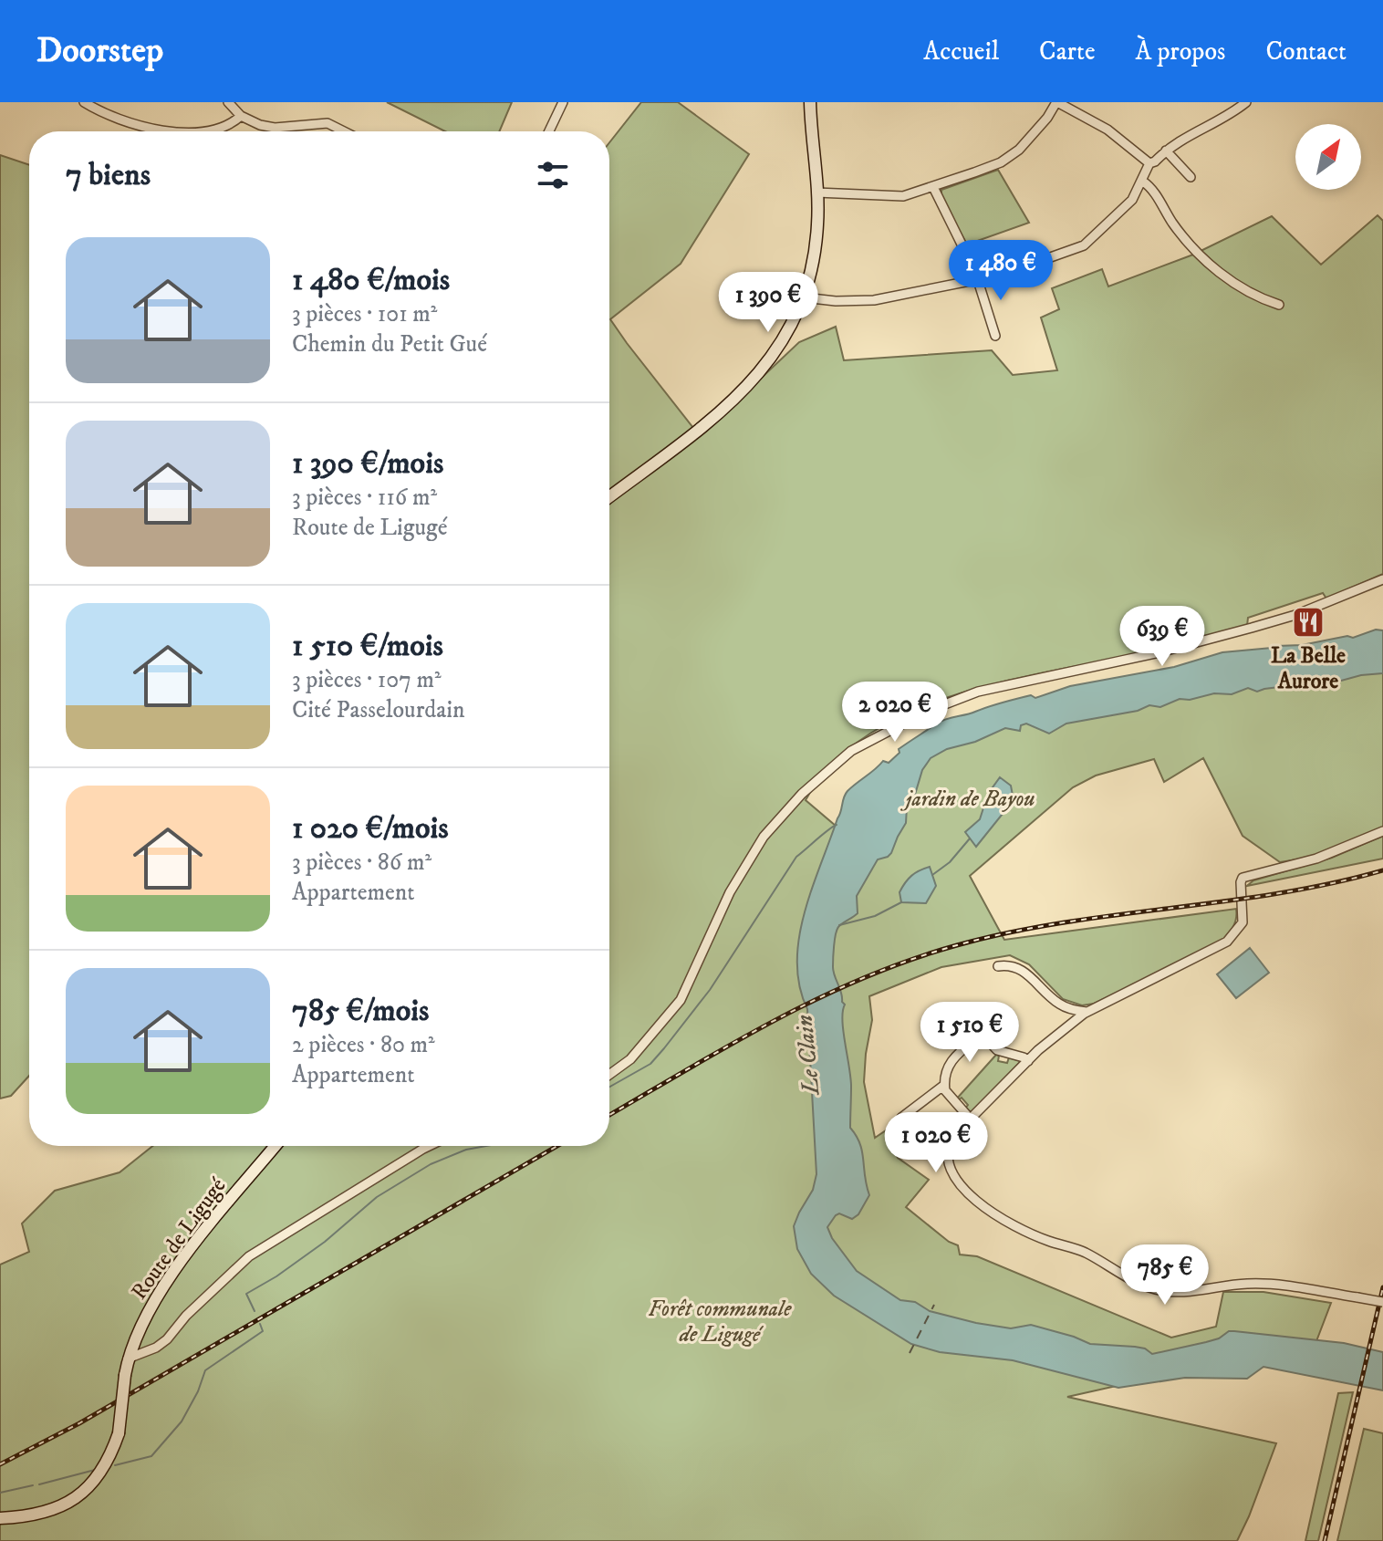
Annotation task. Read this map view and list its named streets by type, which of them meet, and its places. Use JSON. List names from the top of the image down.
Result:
{
  "streets": {
    "street": ["Route de Ligugé"]
  },
  "water": ["Le Clain"],
  "parks": ["jardin de Bayou", "Forêt communale de Ligugé"],
  "places": {
    "restaurant": ["La Belle Aurore"]
  },
  "north": "top right",
  "page": {
    "header": "Doorstep",
    "nav": [
      "Accueil",
      "Carte",
      "À propos",
      "Contact"
    ],
    "heading": "7 biens",
    "list": [
      {
        "name": "1 480 €/mois",
        "note": "3 pièces · 101 m² · Chemin du Petit Gué"
      },
      {
        "name": "1 390 €/mois",
        "note": "3 pièces · 116 m² · Route de Ligugé"
      },
      {
        "name": "1 510 €/mois",
        "note": "3 pièces · 107 m² · Cité Passelourdain"
      },
      {
        "name": "1 020 €/mois",
        "note": "3 pièces · 86 m² · Appartement"
      },
      {
        "name": "785 €/mois",
        "note": "2 pièces · 80 m² · Appartement"
      }
    ],
    "price": [
      "1 480 €",
      "1 390 €",
      "639 €",
      "2 020 €",
      "1 510 €",
      "1 020 €",
      "785 €"
    ]
  }
}
